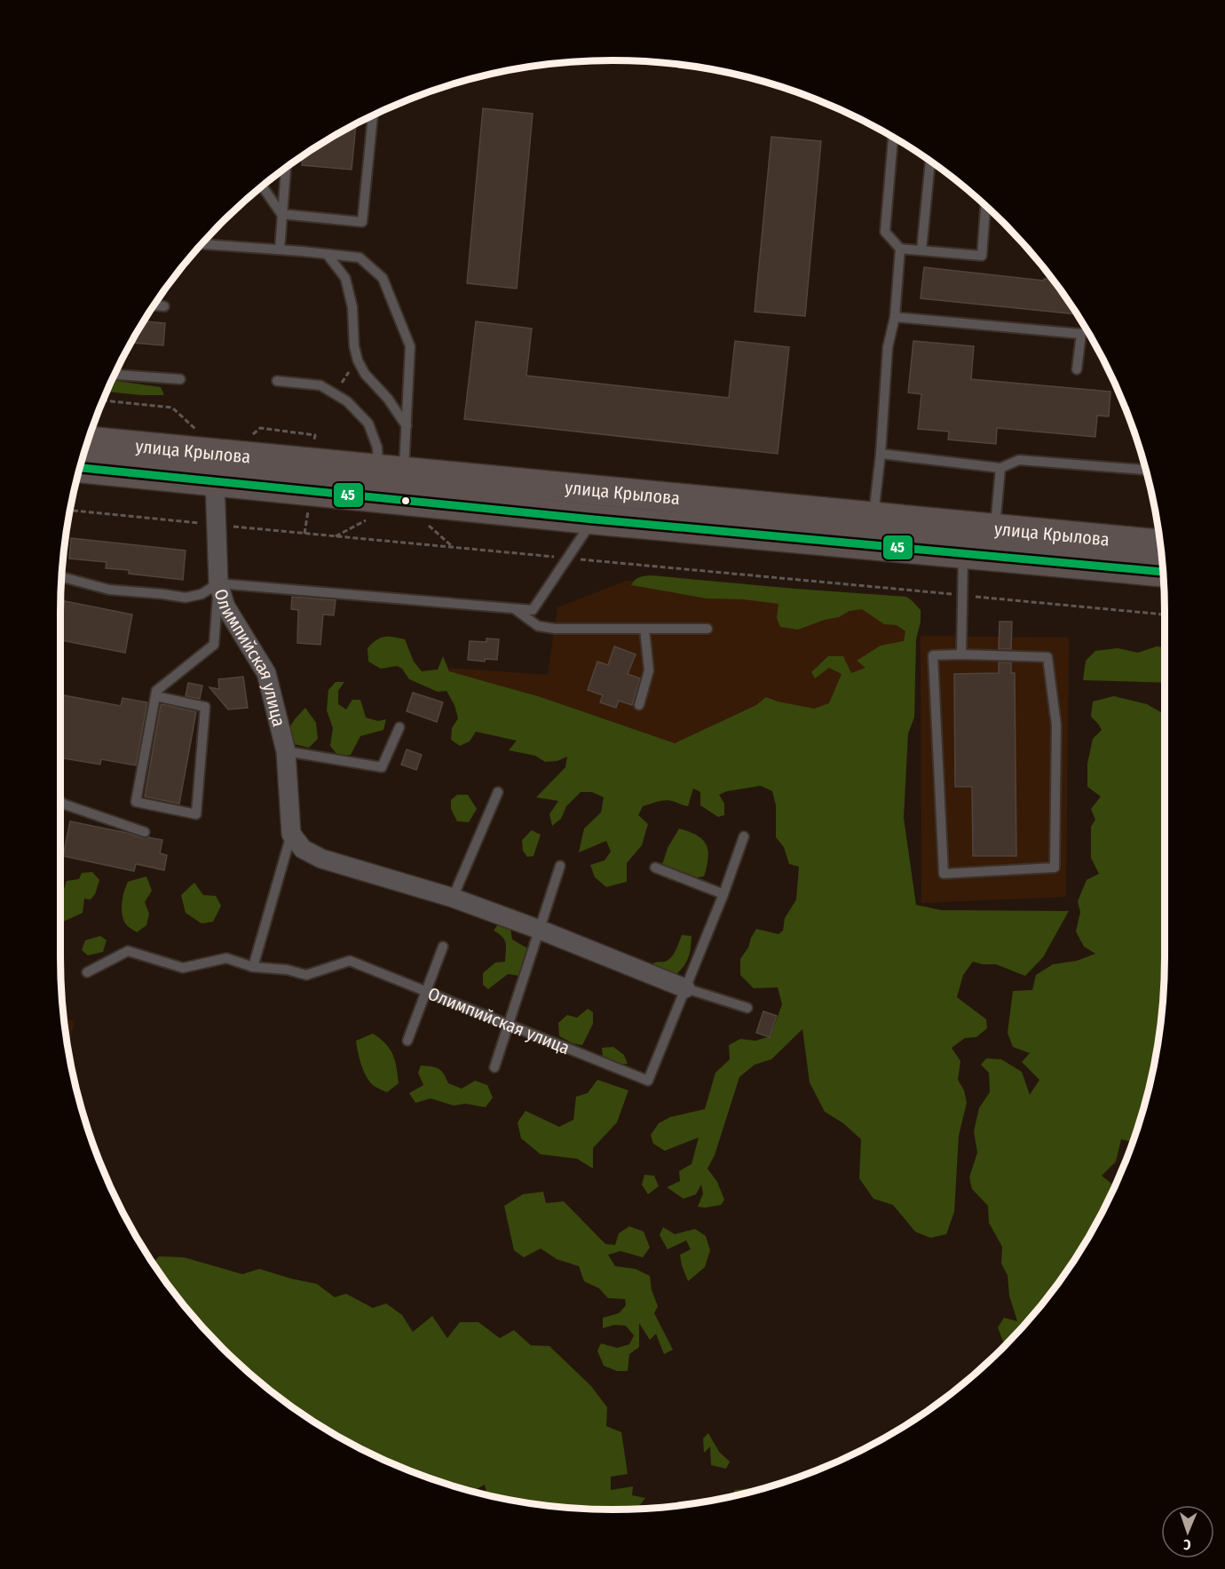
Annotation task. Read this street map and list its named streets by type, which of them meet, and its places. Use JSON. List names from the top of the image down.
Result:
{
  "streets": {
    "main road": ["улица Крылова"],
    "street": ["Олимпийская улица"]
  },
  "crossings": [
    ["улица Крылова", "Олимпийская улица"]
  ],
  "lines": ["transit line 45"],
  "north": "bottom"
}
